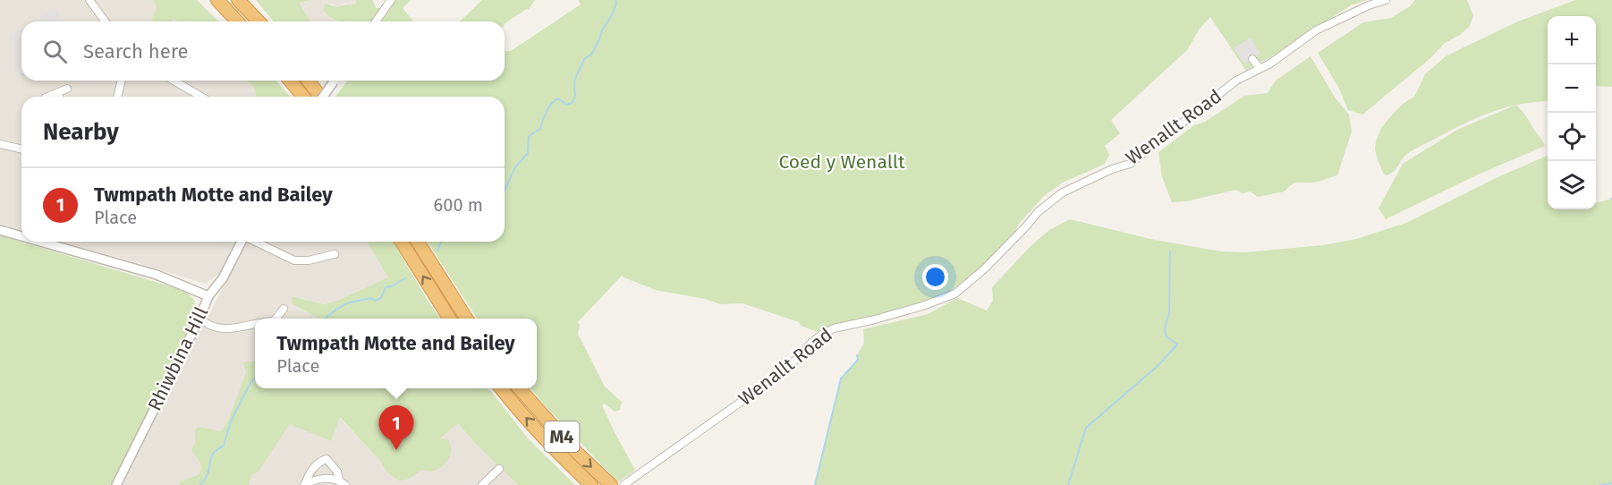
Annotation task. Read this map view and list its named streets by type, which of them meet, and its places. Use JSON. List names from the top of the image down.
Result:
{
  "streets": {
    "highway": ["M4"],
    "street": ["Wenallt Road", "Rhiwbina Hill"]
  },
  "parks": ["Coed y Wenallt"],
  "page": {
    "map_buttons": ["+", "−"],
    "search": "Search here",
    "heading": "Nearby",
    "list": [
      {
        "mark": "1",
        "name": "Twmpath Motte and Bailey",
        "note": "Place",
        "value": "600 m"
      }
    ],
    "popup": ["Twmpath Motte and Bailey", "Place"],
    "pins": "1"
  }
}
